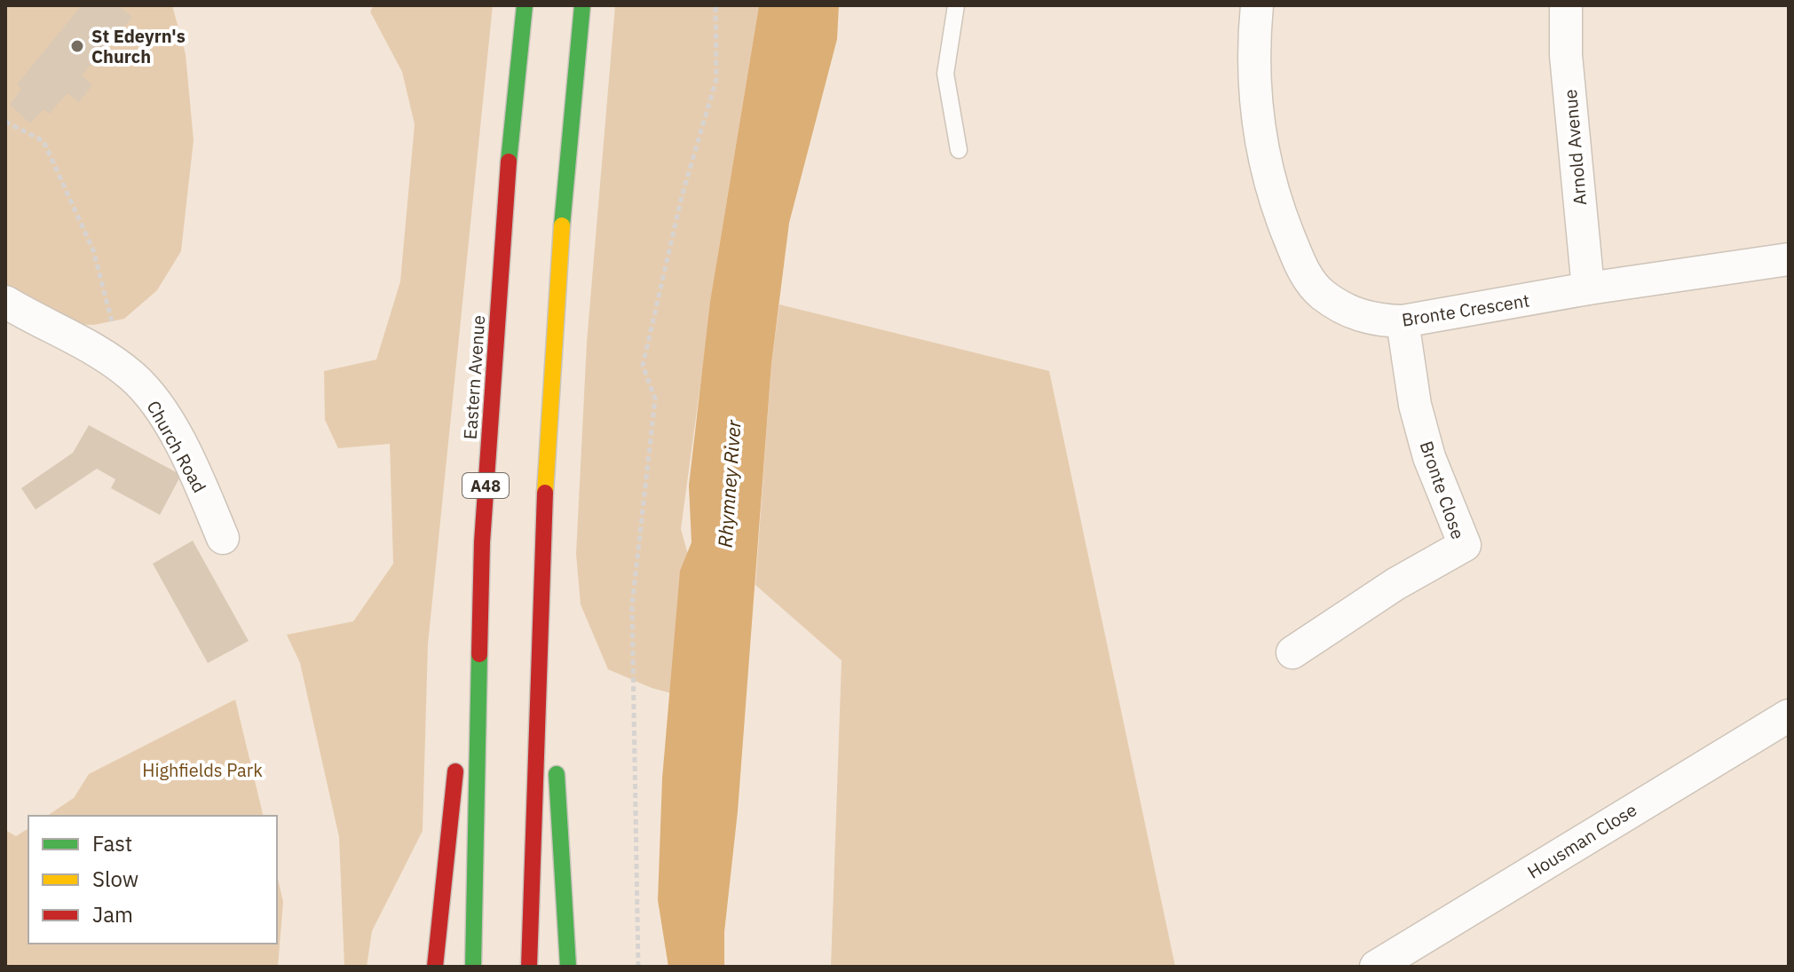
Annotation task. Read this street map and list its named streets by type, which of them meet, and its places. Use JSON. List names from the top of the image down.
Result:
{
  "streets": {
    "highway": ["Eastern Avenue", "A48"],
    "street": [
      "Arnold Avenue",
      "Bronte Crescent",
      "Church Road",
      "Bronte Close",
      "Housman Close"
    ]
  },
  "crossings": [
    ["Arnold Avenue", "Bronte Crescent"],
    ["Bronte Crescent", "Bronte Close"]
  ],
  "water": ["Rhymney River"],
  "parks": ["Highfields Park"],
  "places": ["St Edeyrn's Church"],
  "legend": ["Fast", "Slow", "Jam"]
}
